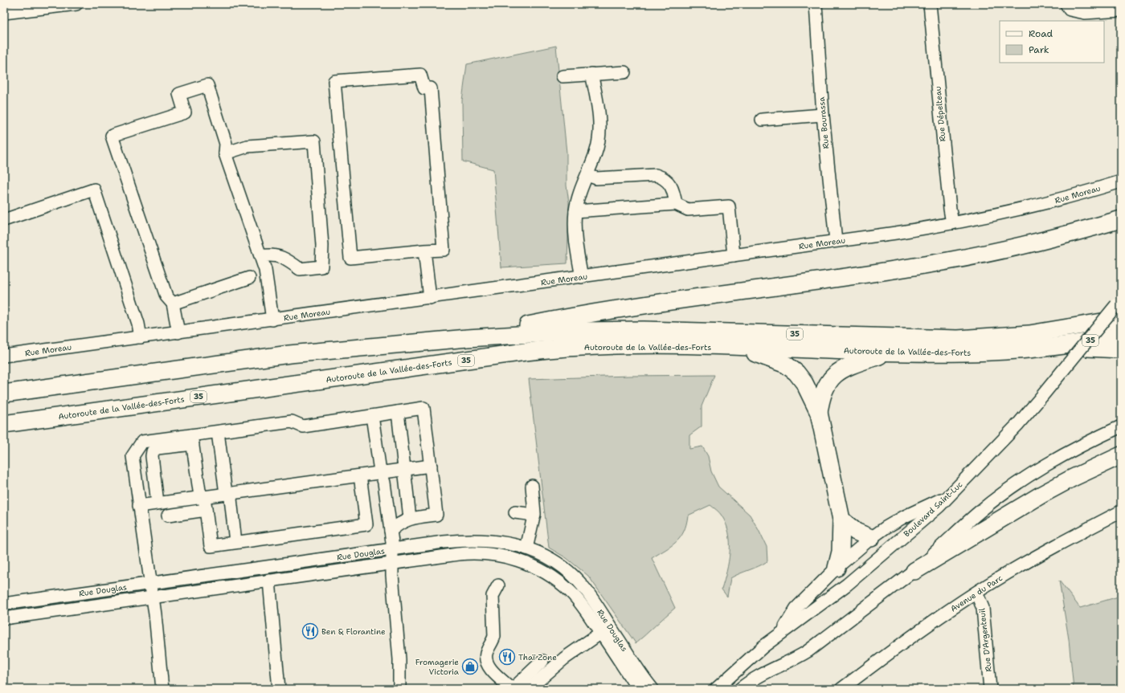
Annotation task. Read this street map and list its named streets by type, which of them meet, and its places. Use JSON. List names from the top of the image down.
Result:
{
  "streets": {
    "highway": ["35", "Autoroute de la Vallée-des-Forts"],
    "street": [
      "Rue Dépelteau",
      "Rue Bourassa",
      "Rue Moreau",
      "Boulevard Saint-Luc",
      "Rue Douglas",
      "Avenue du Parc",
      "Rue D'Argenteuil"
    ]
  },
  "crossings": [
    ["Rue Dépelteau", "Rue Moreau"],
    ["Rue Bourassa", "Rue Moreau"],
    ["Autoroute de la Vallée-des-Forts", "Boulevard Saint-Luc"],
    ["Avenue du Parc", "Rue D'Argenteuil"]
  ],
  "places": {
    "restaurant": ["Ben & Florantine", "Thaï Zone"],
    "shop": ["Fromagerie Victoria"]
  },
  "legend": ["Road", "Park"]
}
